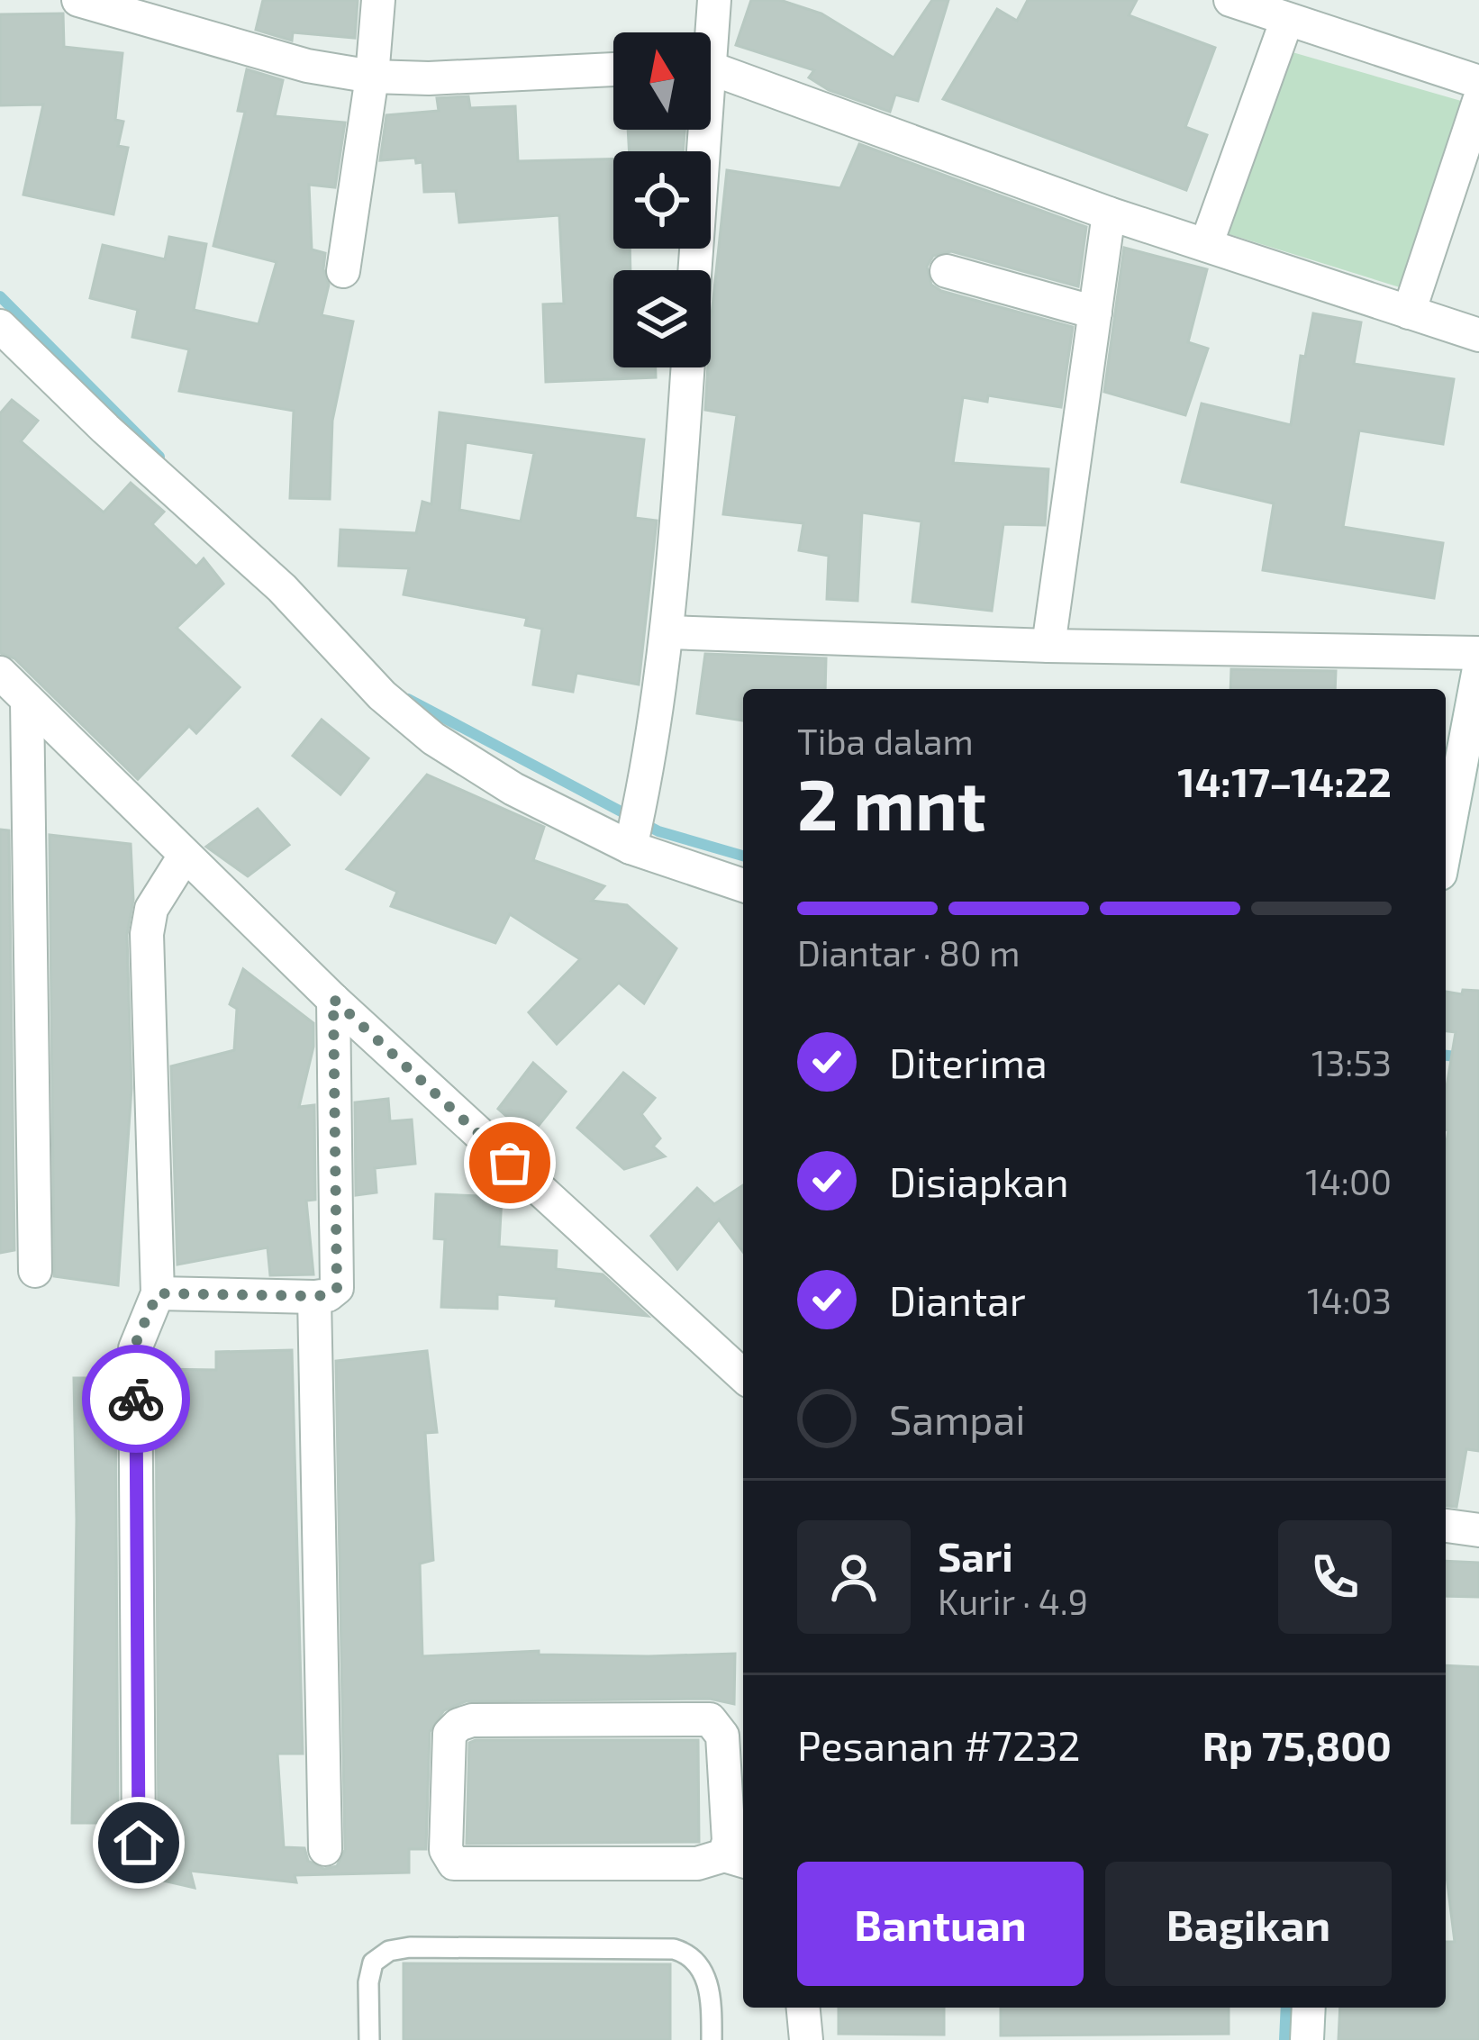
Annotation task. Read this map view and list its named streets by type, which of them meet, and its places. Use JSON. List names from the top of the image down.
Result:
{
  "north": "top",
  "page": {
    "heading": ["2 mnt", "Tiba dalam", "14:17–14:22"],
    "panel": [
      "Sari",
      "Kurir · 4.9",
      "Pesanan #7232",
      "Rp 75,800"
    ],
    "bar": "Diantar · 80 m",
    "list": [
      ["Diterima", "13:53"],
      ["Disiapkan", "14:00"],
      ["Diantar", "14:03"],
      "Sampai"
    ],
    "buttons": ["Bantuan", "Bagikan"]
  }
}
